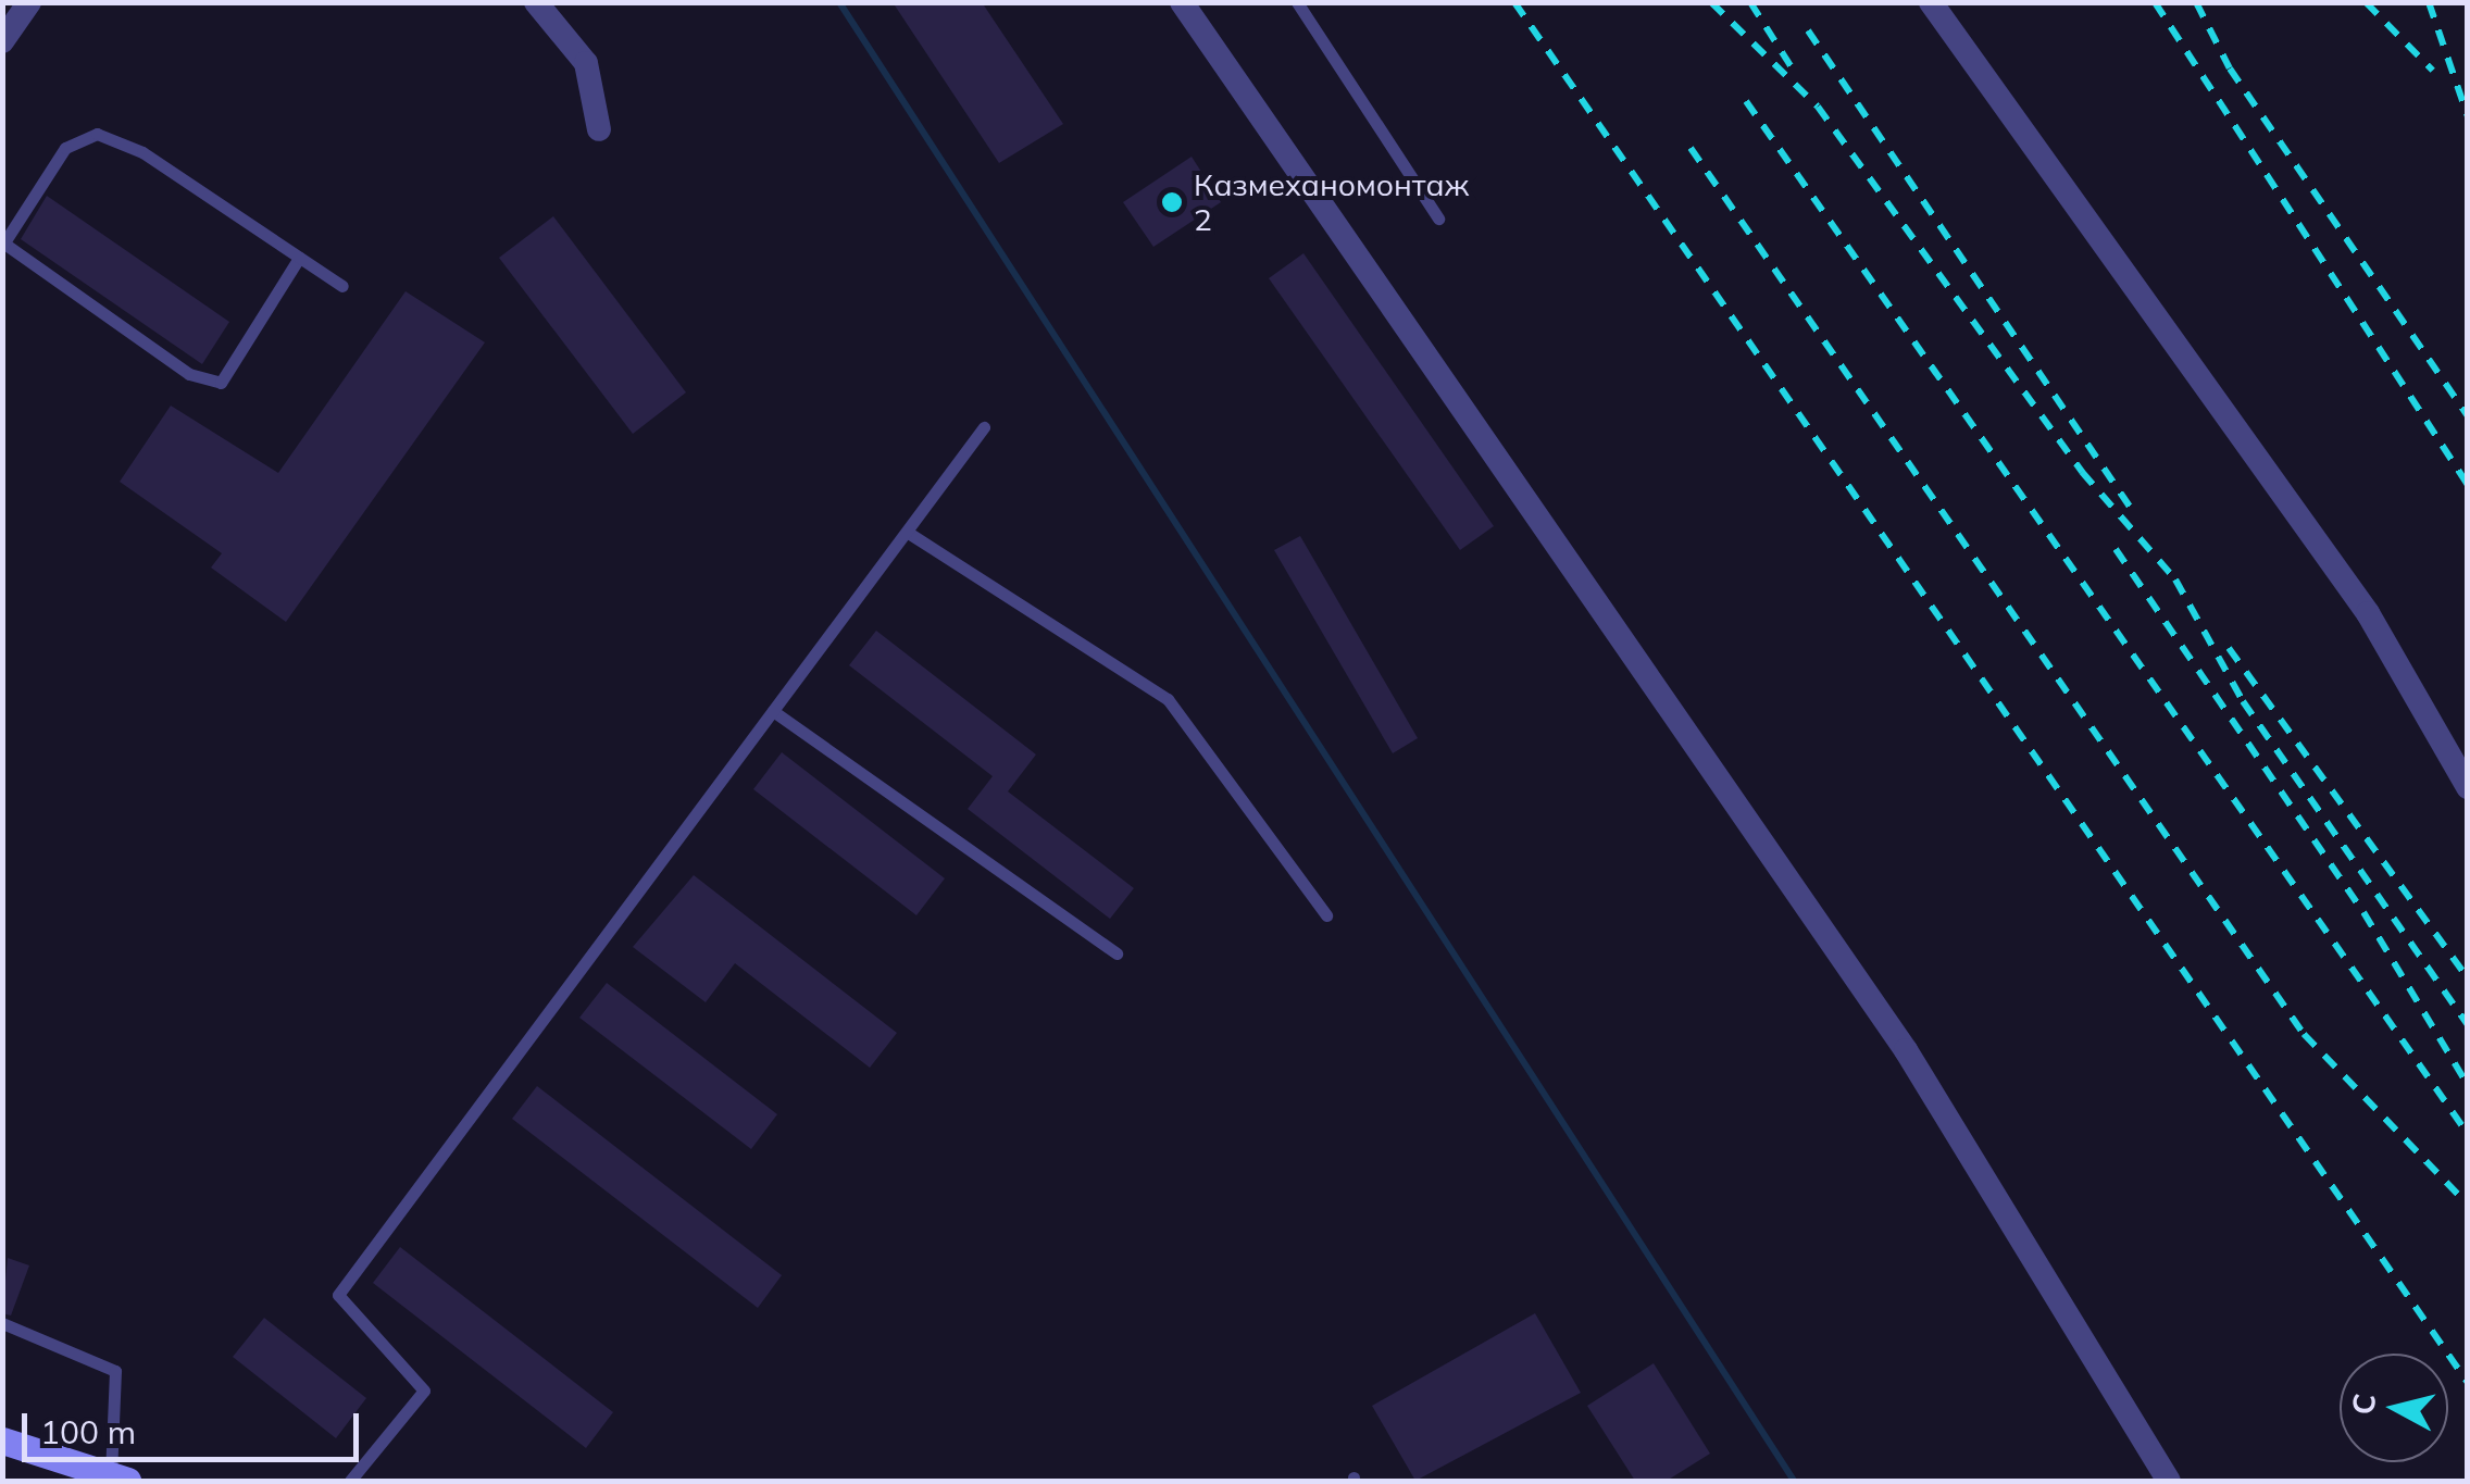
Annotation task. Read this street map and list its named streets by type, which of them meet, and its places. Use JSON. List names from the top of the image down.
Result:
{
  "places": ["Казмеханомонтаж 2"],
  "scale_bar": "100 m",
  "north": "left"
}
